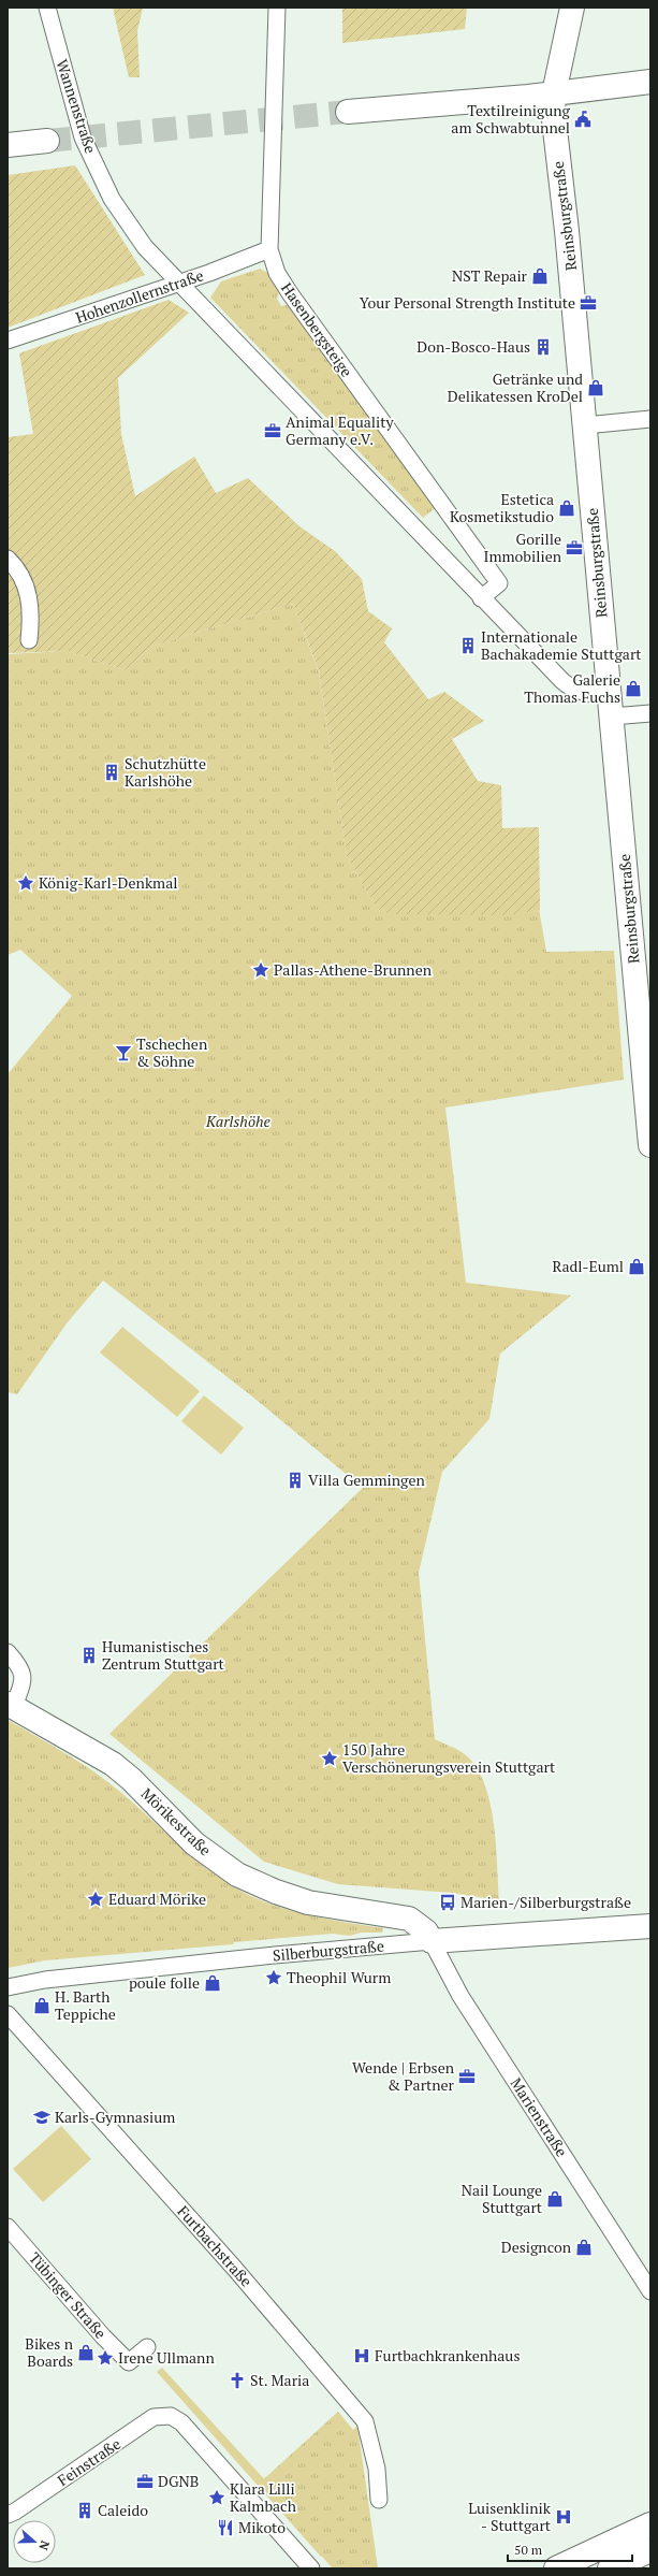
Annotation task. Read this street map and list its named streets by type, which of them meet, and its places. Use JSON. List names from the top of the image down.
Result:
{
  "streets": {
    "street": [
      "Wannenstraße",
      "Reinsburgstraße",
      "Hohenzollernstraße",
      "Hasenbergsteige",
      "Mörikestraße",
      "Silberburgstraße",
      "Marienstraße",
      "Furtbachstraße",
      "Tübinger Straße",
      "Feinstraße"
    ]
  },
  "crossings": [
    ["Wannenstraße", "Hohenzollernstraße"],
    ["Hohenzollernstraße", "Hasenbergsteige"],
    ["Mörikestraße", "Silberburgstraße"],
    ["Mörikestraße", "Marienstraße"],
    ["Silberburgstraße", "Marienstraße"]
  ],
  "parks": ["Karlshöhe"],
  "places": {
    "public building": ["Textilreinigung am Schwabtunnel"],
    "shop": [
      "NST Repair",
      "Getränke und Delikatessen KroDel",
      "Estetica Kosmetikstudio",
      "Galerie Thomas Fuchs",
      "Radl-Euml",
      "poule folle",
      "H. Barth Teppiche",
      "Nail Lounge Stuttgart",
      "Designcon",
      "Bikes n Boards"
    ],
    "office": [
      "Your Personal Strength Institute",
      "Animal Equality Germany e.V.",
      "Gorille Immobilien",
      "Wende | Erbsen & Partner",
      "DGNB"
    ],
    "building": [
      "Don-Bosco-Haus",
      "Internationale Bachakademie Stuttgart",
      "Schutzhütte Karlshöhe",
      "Villa Gemmingen",
      "Humanistisches Zentrum Stuttgart",
      "Caleido"
    ],
    "place": [
      "König-Karl-Denkmal",
      "Pallas-Athene-Brunnen",
      "150 Jahre Verschönerungsverein Stuttgart",
      "Eduard Mörike",
      "Theophil Wurm",
      "Irene Ullmann",
      "Klara Lilli Kalmbach"
    ],
    "bar": ["Tschechen & Söhne"],
    "bus stop": ["Marien-/Silberburgstraße"],
    "school or university": ["Karls-Gymnasium"],
    "hospital": ["Furtbachkrankenhaus", "Luisenklinik - Stuttgart"],
    "church": ["St. Maria"],
    "restaurant": ["Mikoto"]
  },
  "scale_bar": "50 m",
  "north": "right"
}
